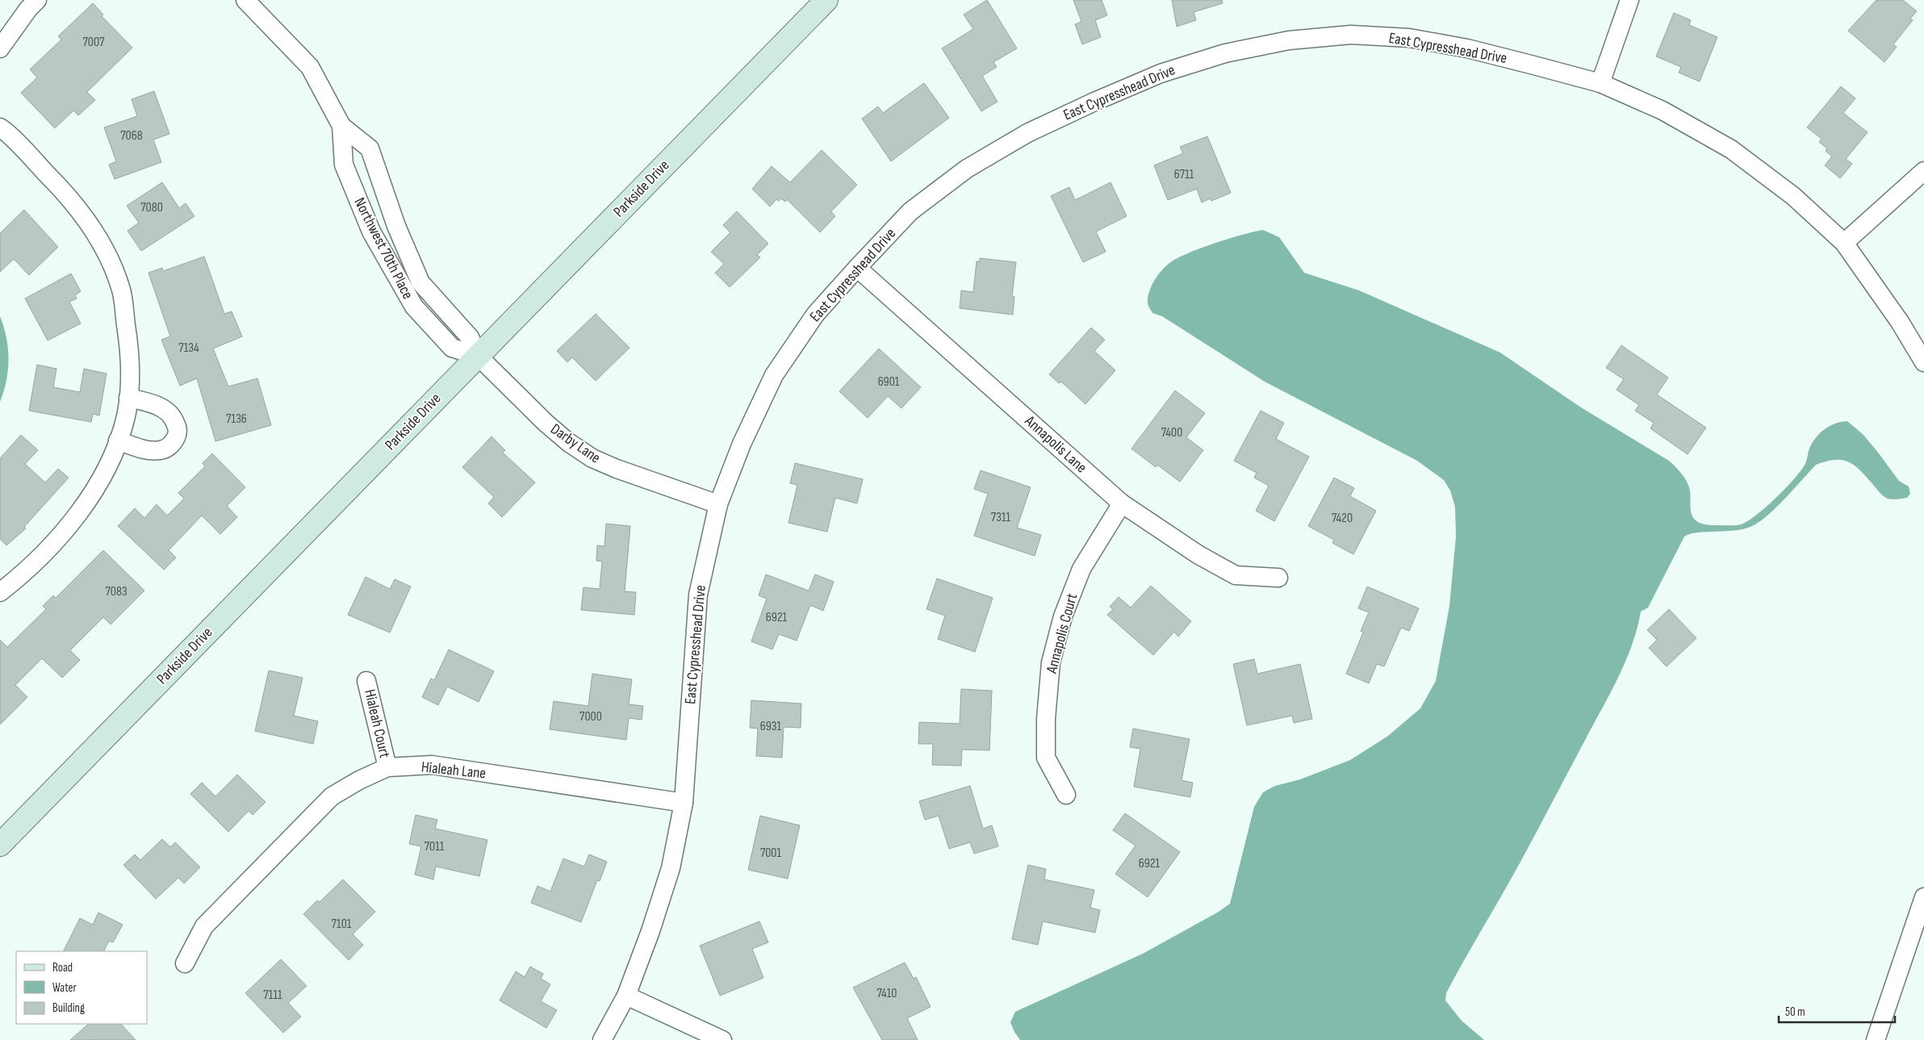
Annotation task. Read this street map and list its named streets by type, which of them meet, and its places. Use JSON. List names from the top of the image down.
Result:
{
  "streets": {
    "street": [
      "East Cypresshead Drive",
      "Parkside Drive",
      "Northwest 70th Place",
      "Darby Lane",
      "Annapolis Lane",
      "Annapolis Court",
      "Hialeah Court",
      "Hialeah Lane"
    ]
  },
  "crossings": [
    ["East Cypresshead Drive", "Darby Lane"],
    ["East Cypresshead Drive", "Annapolis Lane"],
    ["East Cypresshead Drive", "Hialeah Lane"],
    ["Parkside Drive", "Northwest 70th Place"],
    ["Parkside Drive", "Darby Lane"],
    ["Northwest 70th Place", "Darby Lane"],
    ["Annapolis Lane", "Annapolis Court"],
    ["Hialeah Court", "Hialeah Lane"]
  ],
  "house_numbers": [
    "7007",
    "7068",
    "6711",
    "7080",
    "7134",
    "6901",
    "7136",
    "7400",
    "7311",
    "7420",
    "7083",
    "6921",
    "7000",
    "6931",
    "7011",
    "7001",
    "6921",
    "7101",
    "7410",
    "7111"
  ],
  "legend": ["Road", "Water", "Building"],
  "scale_bar": "50 m"
}
